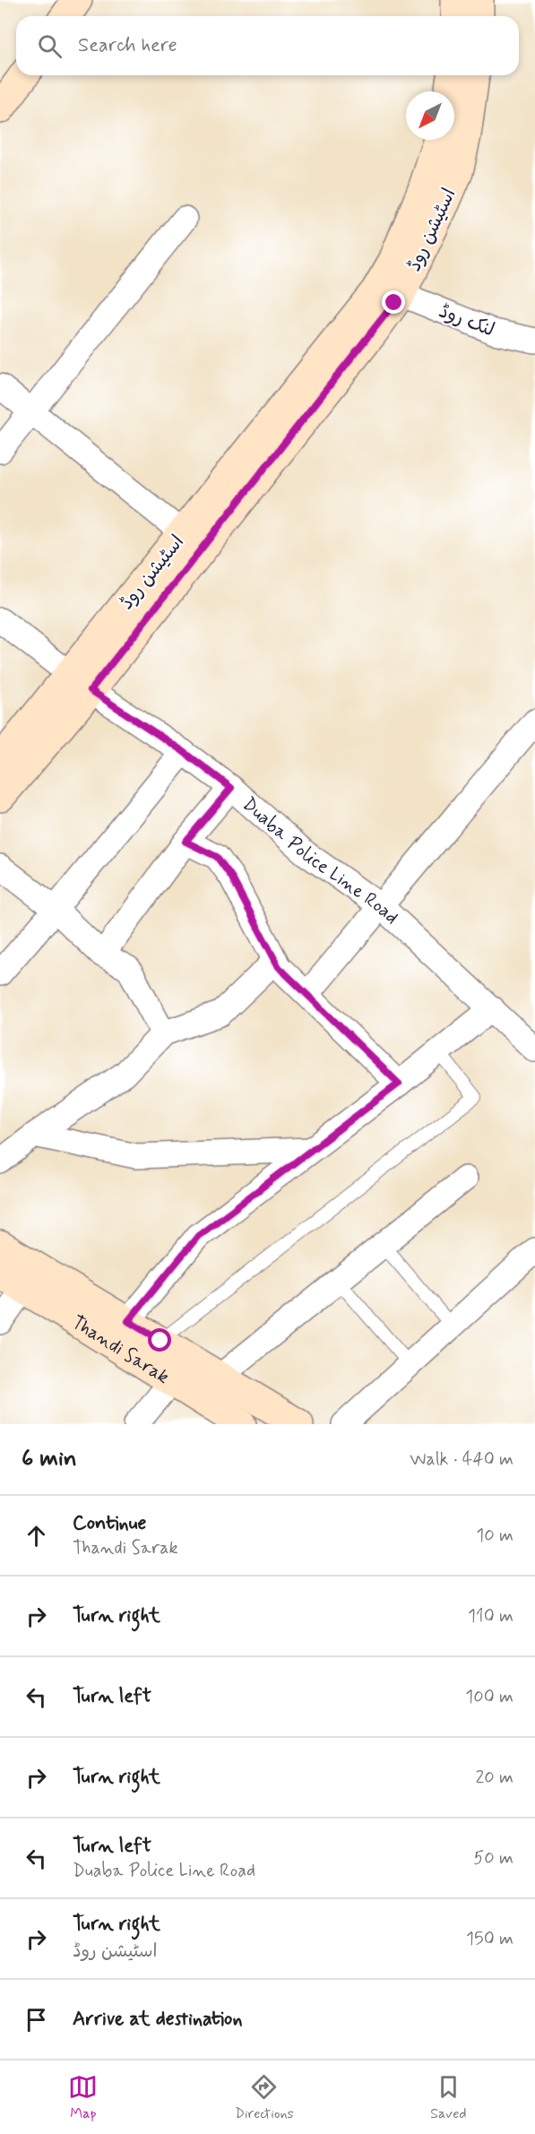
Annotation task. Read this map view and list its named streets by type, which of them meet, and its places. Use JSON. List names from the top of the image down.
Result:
{
  "streets": {
    "street": [
      "اسٹیشن روڈ",
      "لنک روڈ",
      "Duaba Police Line Road",
      "Thandi Sarak"
    ]
  },
  "crossings": [
    ["اسٹیشن روڈ", "لنک روڈ"],
    ["اسٹیشن روڈ", "Duaba Police Line Road"]
  ],
  "north": "bottom left",
  "page": {
    "search": "Search here",
    "heading": ["6 min", "Walk · 440 m"],
    "list": [
      ["Continue", "Thandi Sarak", "10 m"],
      ["Turn right", "110 m"],
      ["Turn left", "100 m"],
      ["Turn right", "20 m"],
      ["Turn left", "Duaba Police Line Road", "50 m"],
      ["Turn right", "اسٹیشن روڈ", "150 m"],
      "Arrive at destination"
    ],
    "nav": ["Map", "Directions", "Saved"]
  }
}
